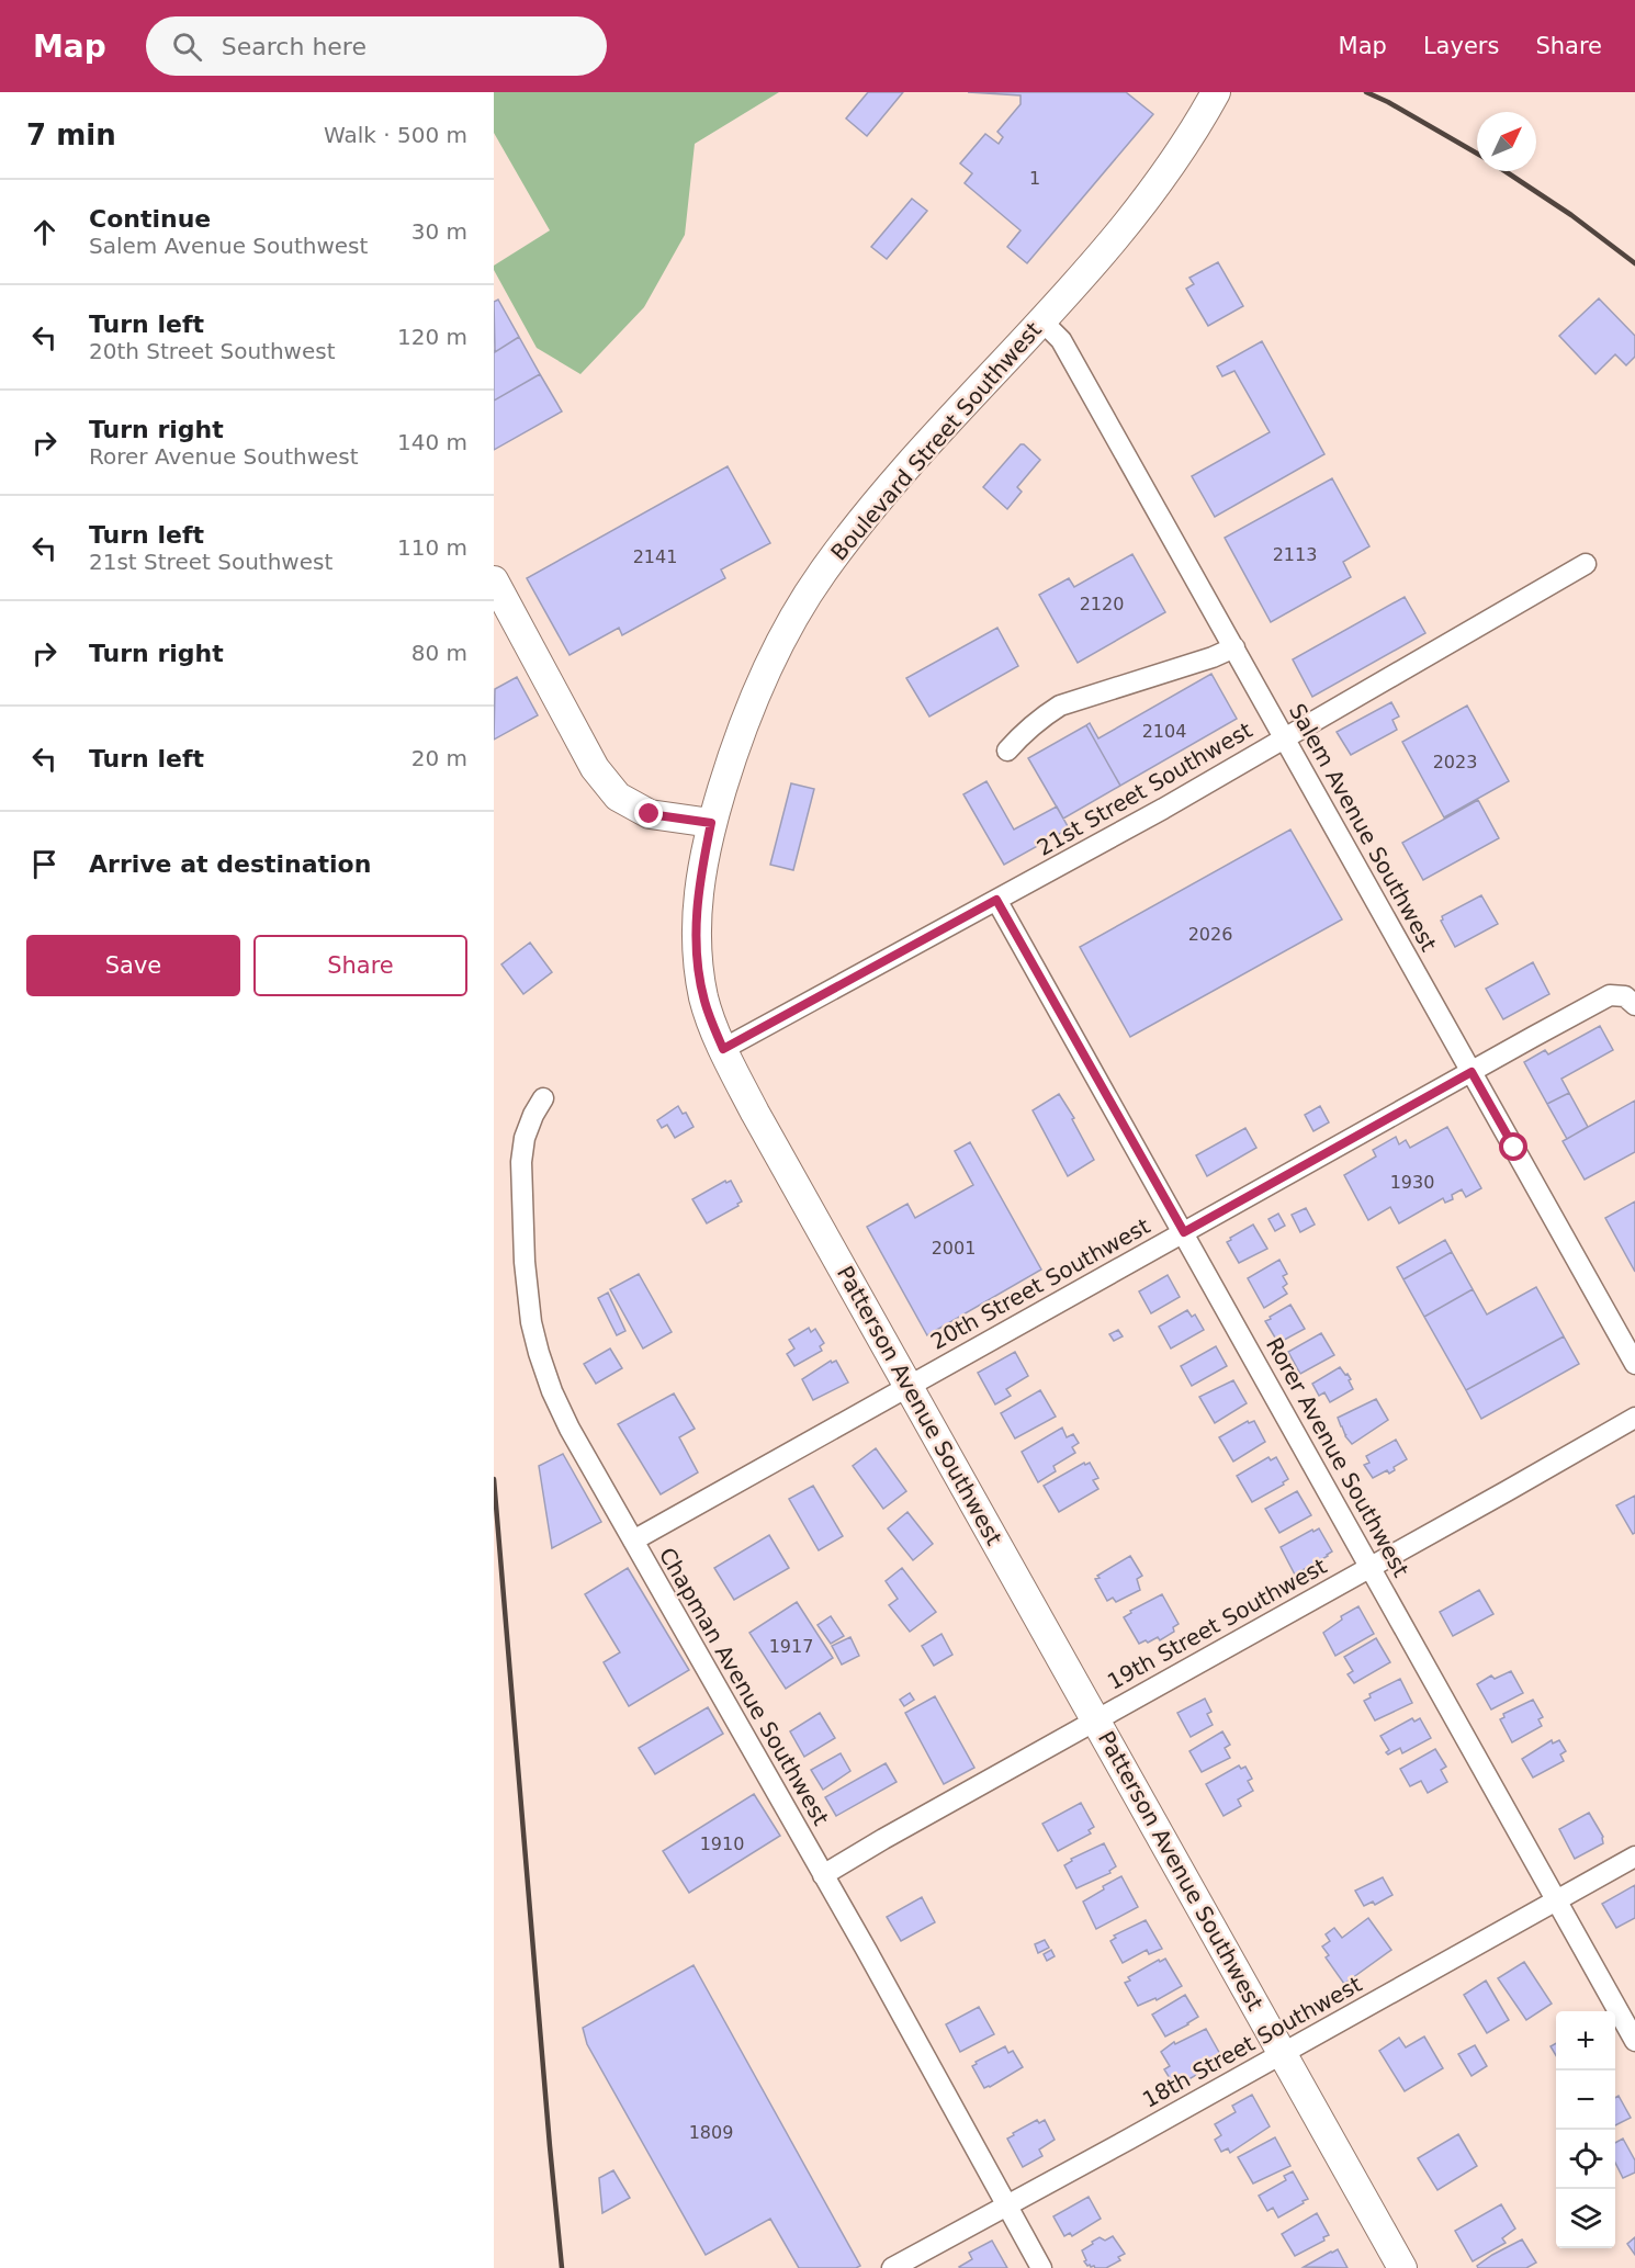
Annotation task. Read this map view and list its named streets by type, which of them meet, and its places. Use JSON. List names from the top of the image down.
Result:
{
  "streets": {
    "main road": ["Boulevard Street Southwest", "Patterson Avenue Southwest"],
    "street": [
      "21st Street Southwest",
      "Salem Avenue Southwest",
      "20th Street Southwest",
      "Rorer Avenue Southwest",
      "19th Street Southwest",
      "Chapman Avenue Southwest",
      "18th Street Southwest"
    ]
  },
  "crossings": [
    ["Boulevard Street Southwest", "Salem Avenue Southwest"],
    ["Boulevard Street Southwest", "Patterson Avenue Southwest"],
    ["21st Street Southwest", "Salem Avenue Southwest"],
    ["21st Street Southwest", "Patterson Avenue Southwest"],
    ["21st Street Southwest", "Rorer Avenue Southwest"],
    ["Salem Avenue Southwest", "20th Street Southwest"],
    ["20th Street Southwest", "Patterson Avenue Southwest"],
    ["20th Street Southwest", "Rorer Avenue Southwest"],
    ["20th Street Southwest", "Chapman Avenue Southwest"],
    ["Patterson Avenue Southwest", "19th Street Southwest"],
    ["Patterson Avenue Southwest", "18th Street Southwest"],
    ["Rorer Avenue Southwest", "19th Street Southwest"],
    ["Rorer Avenue Southwest", "18th Street Southwest"],
    ["19th Street Southwest", "Chapman Avenue Southwest"],
    ["Chapman Avenue Southwest", "18th Street Southwest"]
  ],
  "house_numbers": [
    "1",
    "2113",
    "2141",
    "2120",
    "2104",
    "2023",
    "2026",
    "1930",
    "2001",
    "1917",
    "1910",
    "1809"
  ],
  "north": "top right",
  "page": {
    "header": "Map",
    "search": "Search here",
    "nav": ["Map", "Layers", "Share"],
    "heading": ["7 min", "Walk · 500 m"],
    "list": [
      ["Continue", "Salem Avenue Southwest", "30 m"],
      ["Turn left", "20th Street Southwest", "120 m"],
      ["Turn right", "Rorer Avenue Southwest", "140 m"],
      ["Turn left", "21st Street Southwest", "110 m"],
      ["Turn right", "80 m"],
      ["Turn left", "20 m"],
      "Arrive at destination"
    ],
    "buttons": ["Save", "Share"],
    "map_buttons": ["+", "−"]
  }
}
